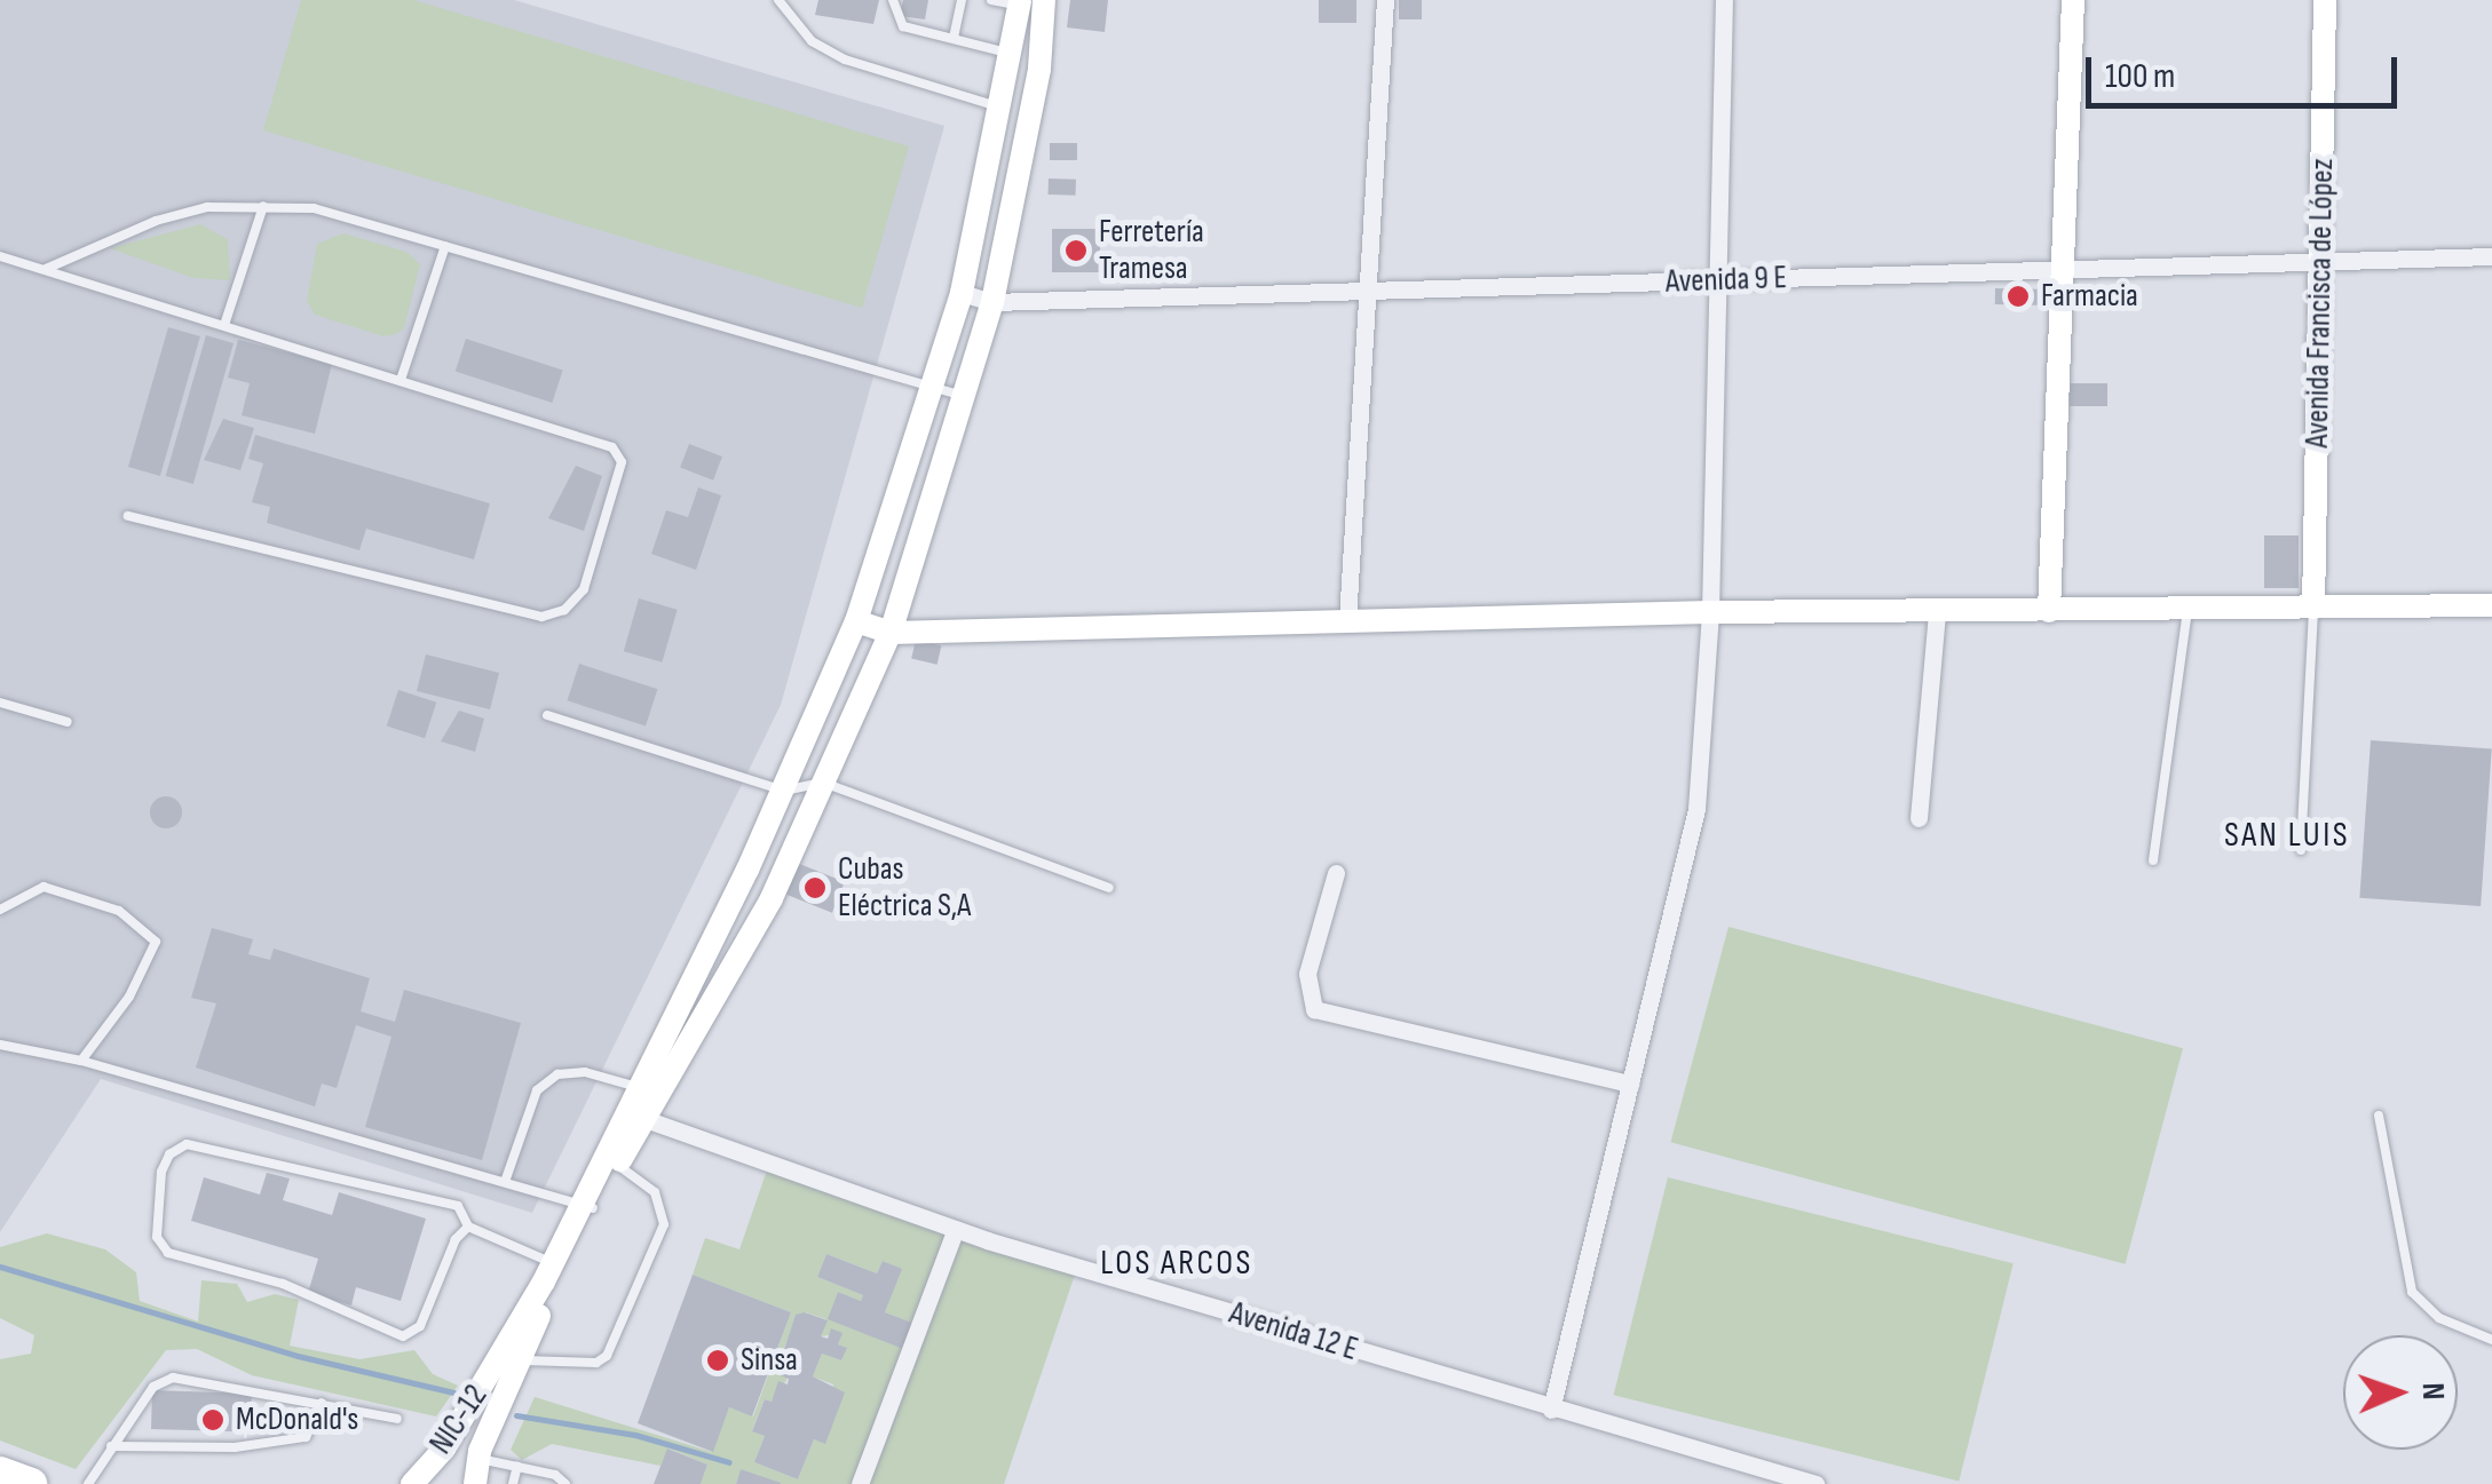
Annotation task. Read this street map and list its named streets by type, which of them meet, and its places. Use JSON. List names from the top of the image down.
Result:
{
  "streets": {
    "street": [
      "Avenida 9 E",
      "Avenida Francisca de López",
      "Avenida 12 E",
      "NIC-12"
    ]
  },
  "crossings": [
    ["Avenida 9 E", "Avenida Francisca de López"]
  ],
  "districts": ["SAN LUIS", "LOS ARCOS"],
  "places": [
    "Ferretería Tramesa",
    "Farmacia",
    "Cubas Eléctrica S,A",
    "Sinsa",
    "McDonald's"
  ],
  "scale_bar": "100 m",
  "north": "right"
}
